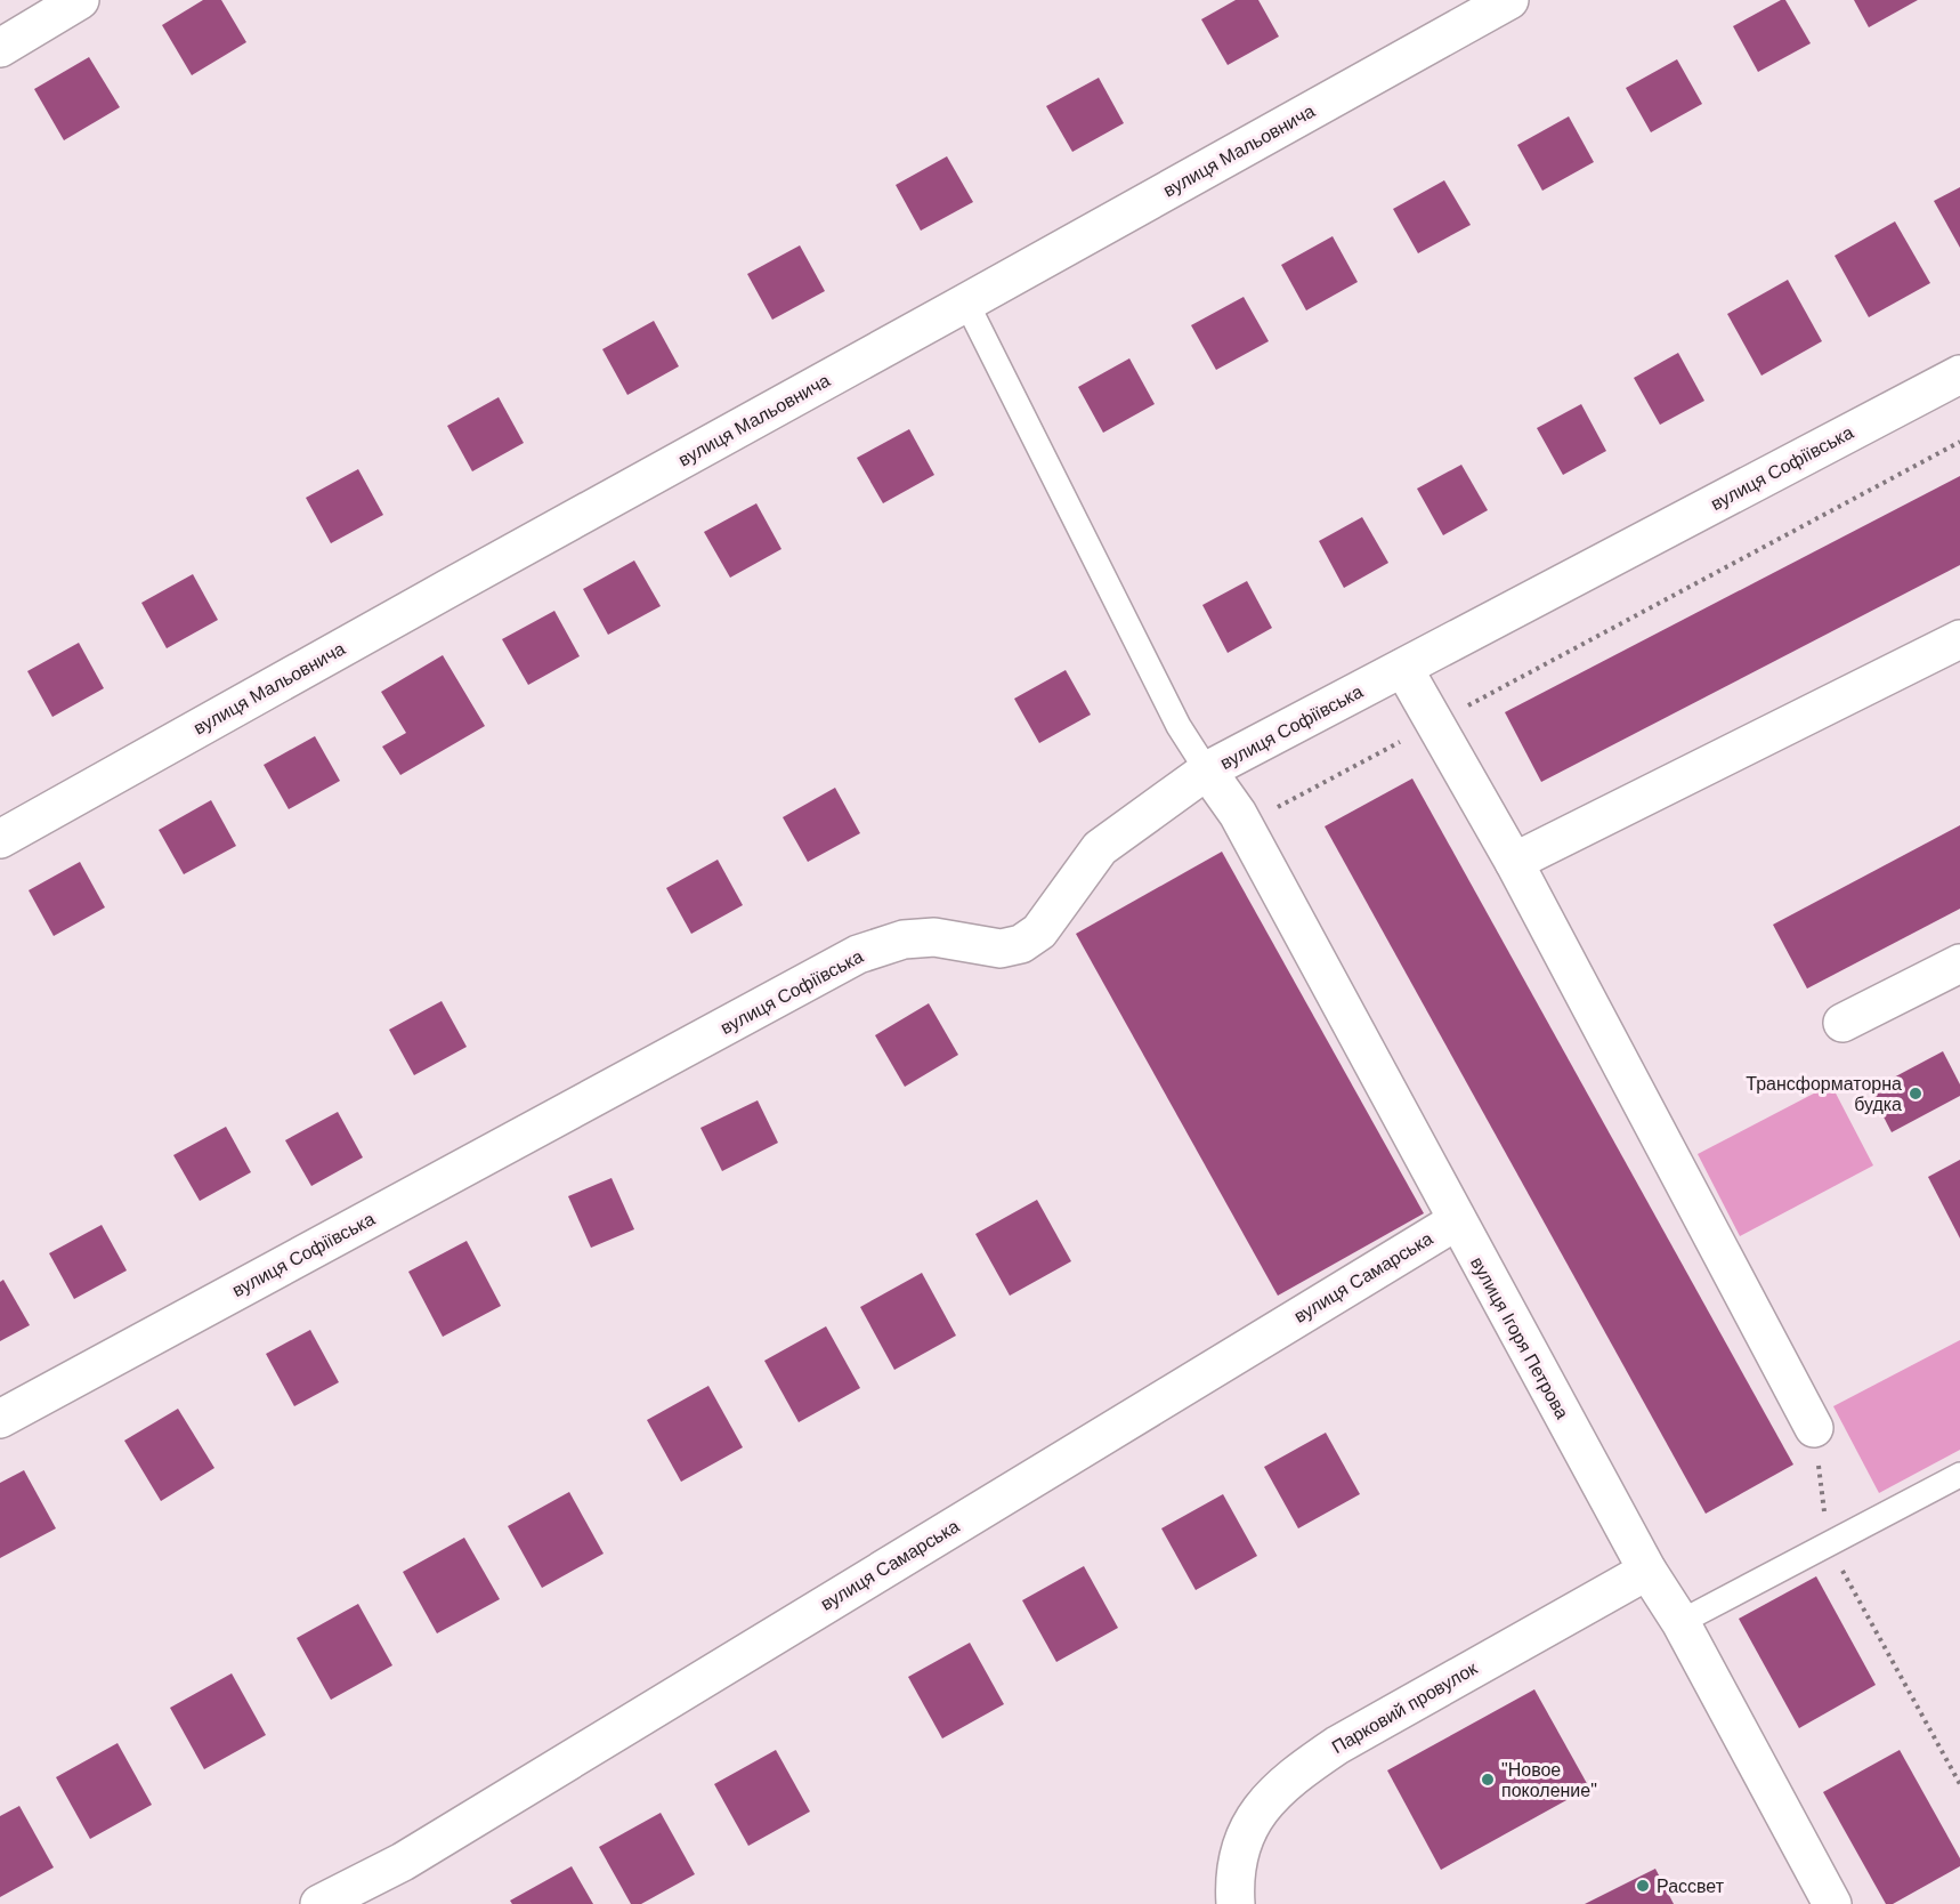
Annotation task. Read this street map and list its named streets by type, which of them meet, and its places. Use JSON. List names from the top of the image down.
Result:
{
  "streets": {
    "street": [
      "вулиця Мальовнича",
      "вулиця Софіївська",
      "вулиця Самарська",
      "вулиця Ігоря Петрова",
      "Парковий провулок"
    ]
  },
  "crossings": [
    ["вулиця Софіївська", "вулиця Ігоря Петрова"],
    ["вулиця Самарська", "вулиця Ігоря Петрова"],
    ["вулиця Ігоря Петрова", "Парковий провулок"]
  ],
  "places": ["Трансформаторна будка", "\"Новое поколение\"", "Рассвет"]
}
